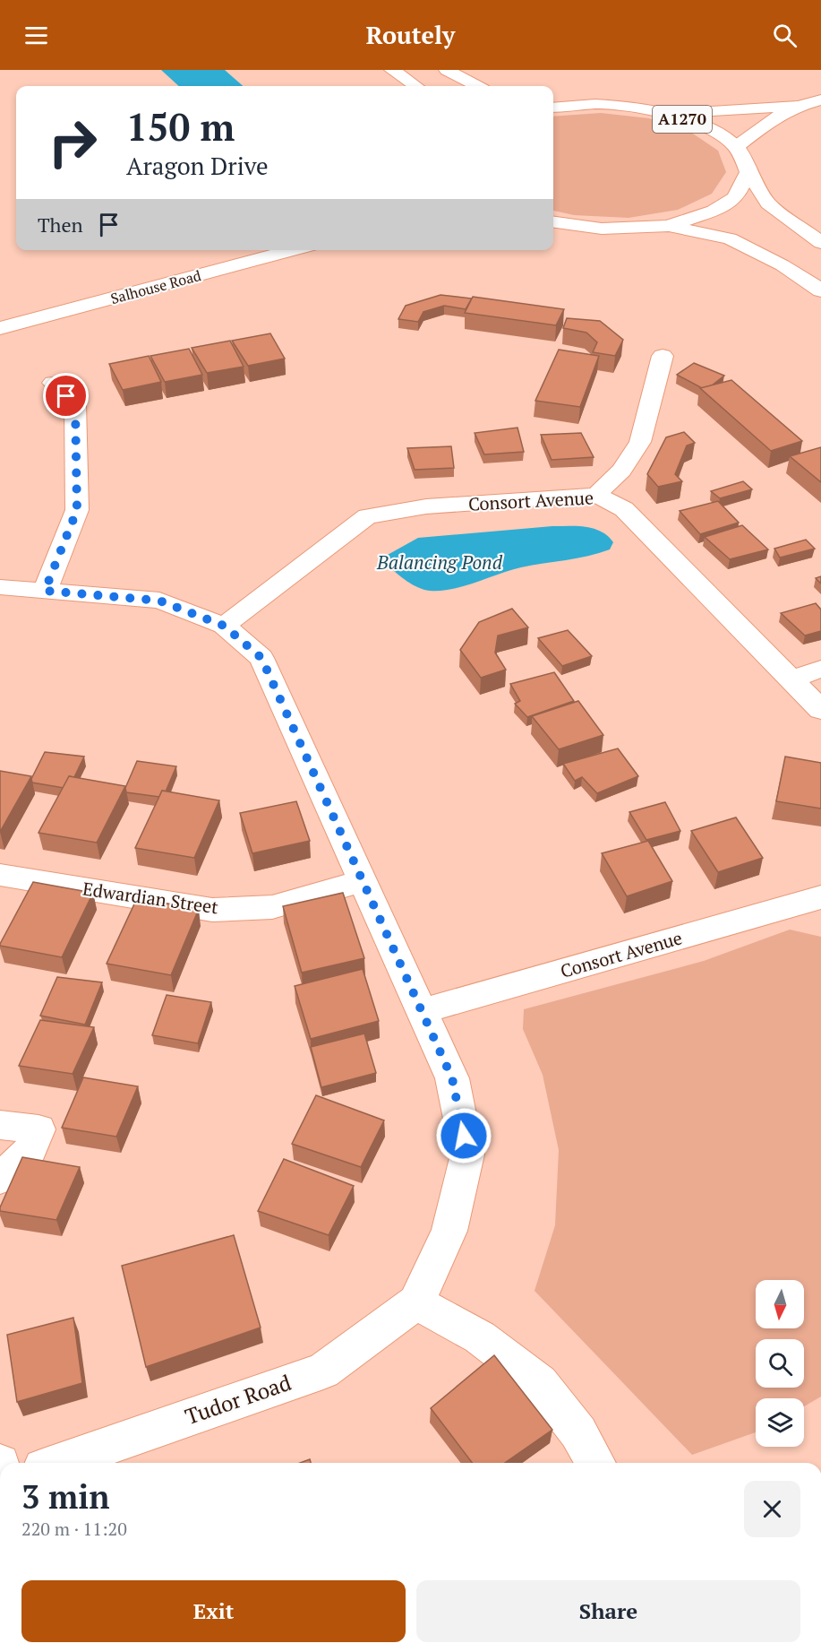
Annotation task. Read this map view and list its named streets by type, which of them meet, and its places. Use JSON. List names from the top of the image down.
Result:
{
  "streets": {
    "main road": [
      "A1270",
      "Salhouse Road",
      "Consort Avenue",
      "Edwardian Street",
      "Tudor Road"
    ]
  },
  "crossings": [
    ["Consort Avenue", "Tudor Road"],
    ["Edwardian Street", "Tudor Road"]
  ],
  "water": ["Balancing Pond"],
  "north": "bottom",
  "page": {
    "header": "Routely",
    "turn": ["150 m", "Aragon Drive"],
    "then": "Then",
    "heading": ["3 min", "220 m · 11:20"],
    "buttons": ["Exit", "Share"]
  }
}
